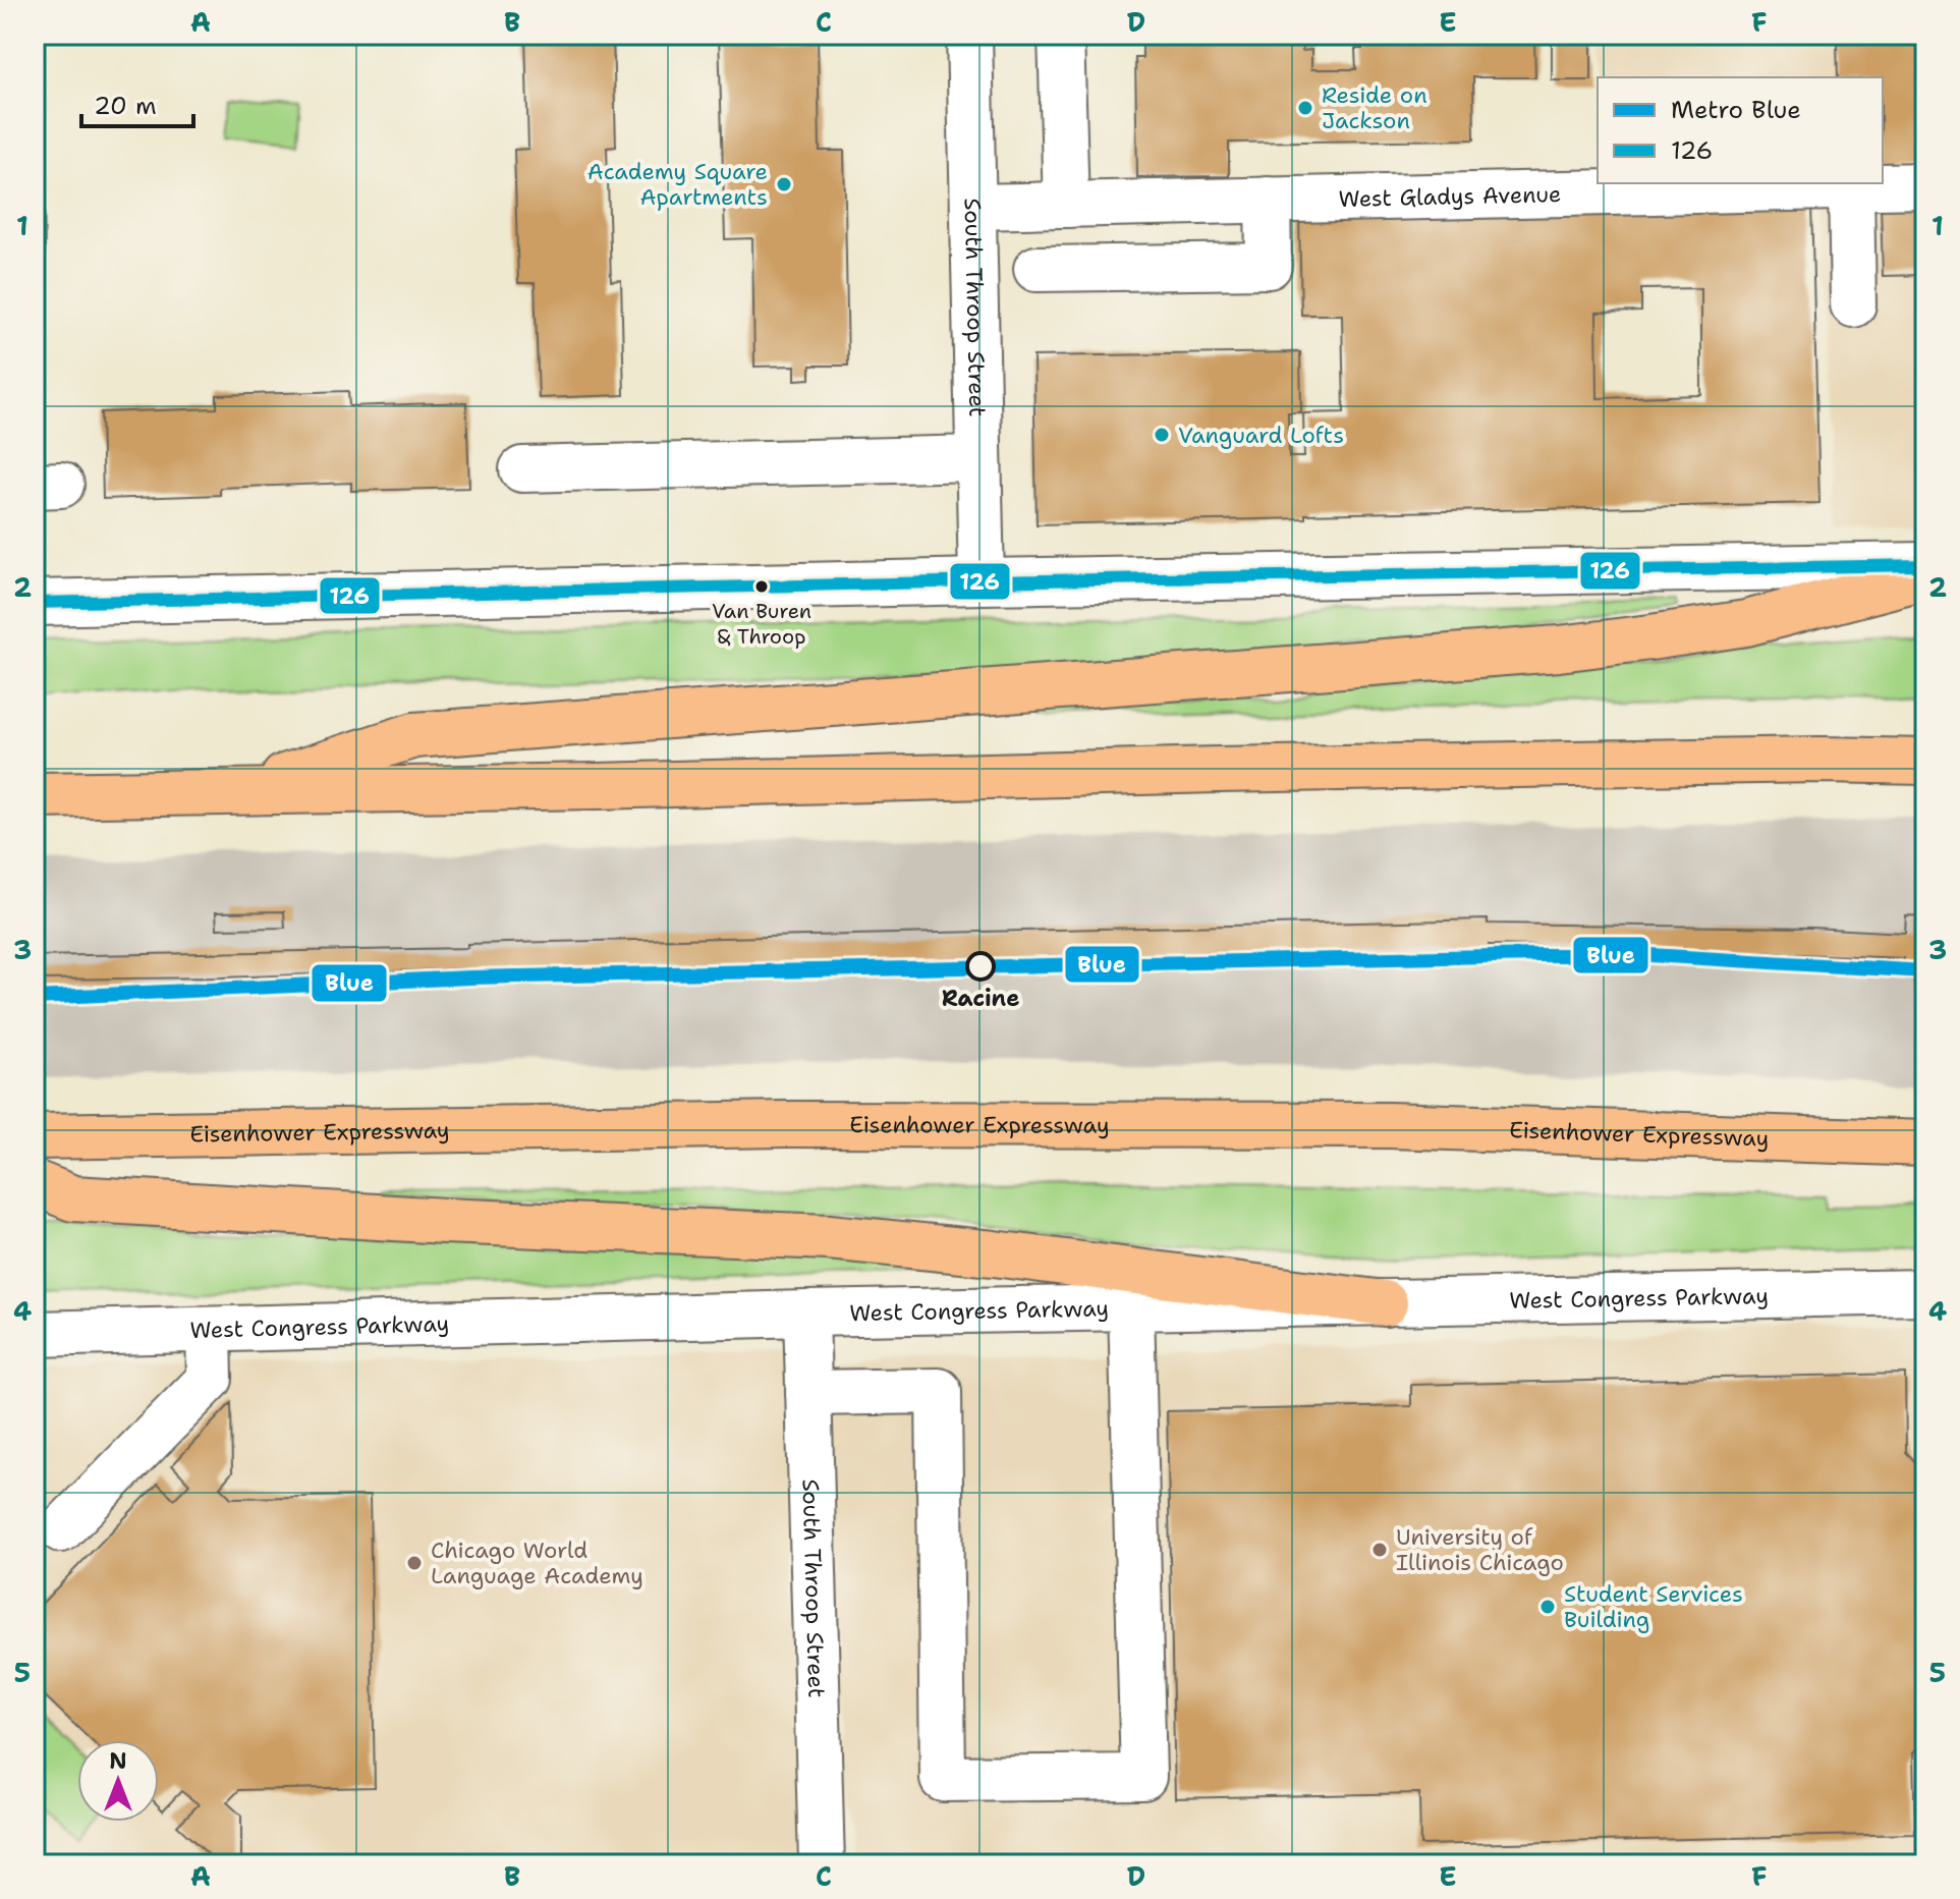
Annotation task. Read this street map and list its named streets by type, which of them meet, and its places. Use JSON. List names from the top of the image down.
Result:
{
  "streets": {
    "highway": ["Eisenhower Expressway"],
    "street": ["West Gladys Avenue", "South Throop Street", "West Congress Parkway"]
  },
  "crossings": [
    ["West Gladys Avenue", "South Throop Street"],
    ["South Throop Street", "West Congress Parkway"]
  ],
  "places": [
    "Reside on Jackson",
    "Academy Square Apartments",
    "Vanguard Lofts",
    "Van Buren & Throop",
    "Racine",
    "University of Illinois Chicago",
    "Chicago World Language Academy",
    "Student Services Building"
  ],
  "lines": ["transit line 126", "metro line Blue"],
  "legend": ["Metro Blue", "126"],
  "scale_bar": "20 m",
  "north": "top",
  "grid": {
    "columns": [
      "A",
      "B",
      "C",
      "D",
      "E",
      "F"
    ],
    "rows": [
      "1",
      "2",
      "3",
      "4",
      "5"
    ]
  }
}
